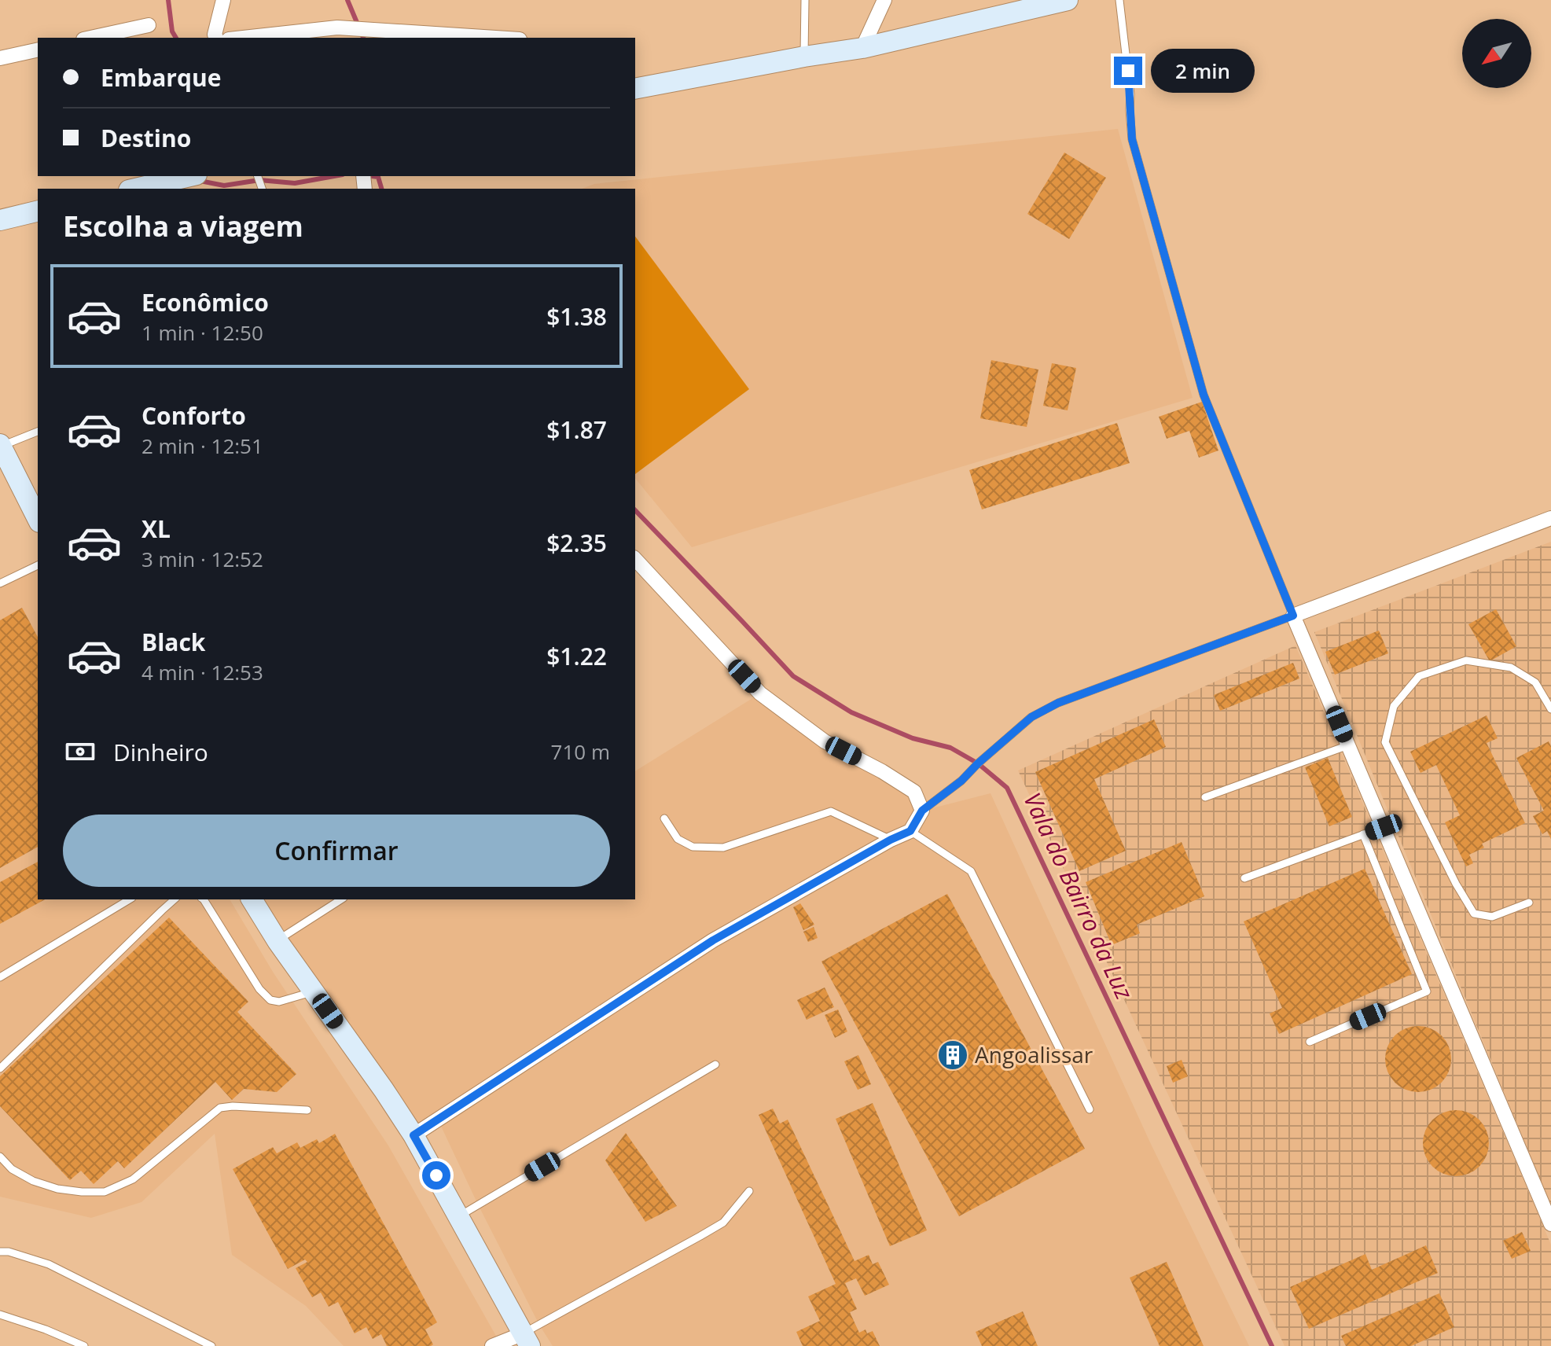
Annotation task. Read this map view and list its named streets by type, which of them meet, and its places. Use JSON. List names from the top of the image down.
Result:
{
  "water": ["Vala do Bairro da Luz"],
  "places": {
    "building": ["Angoalissar"]
  },
  "north": "bottom left",
  "page": {
    "banner": ["Embarque", "Destino"],
    "bubble": "2 min",
    "heading": "Escolha a viagem",
    "list": [
      {
        "name": "Econômico",
        "note": "1 min · 12:50",
        "value": "$1.38"
      },
      {
        "name": "Conforto",
        "note": "2 min · 12:51",
        "value": "$1.87"
      },
      {
        "name": "XL",
        "note": "3 min · 12:52",
        "value": "$2.35"
      },
      {
        "name": "Black",
        "note": "4 min · 12:53",
        "value": "$1.22"
      }
    ],
    "pay": ["Dinheiro", "710 m"],
    "buttons": "Confirmar"
  }
}
